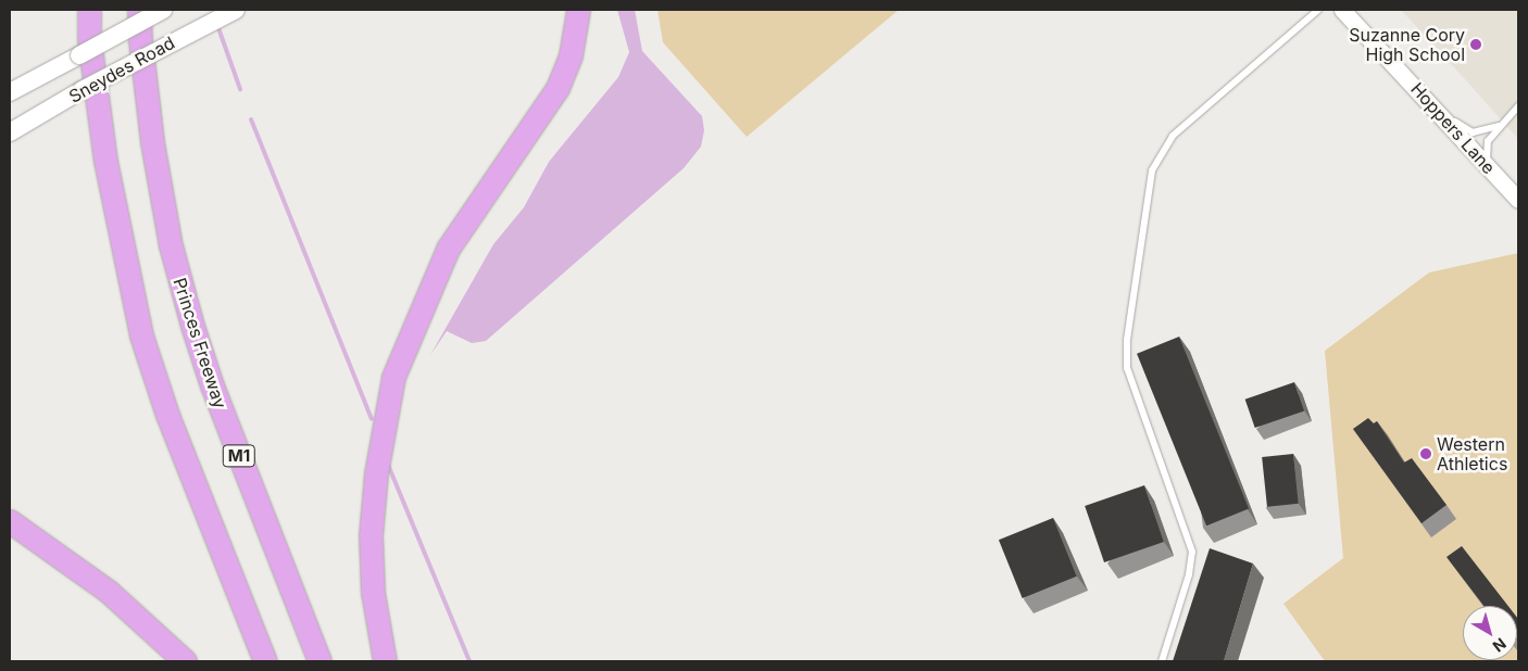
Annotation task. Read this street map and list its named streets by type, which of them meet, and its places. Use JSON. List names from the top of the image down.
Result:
{
  "streets": {
    "highway": ["Princes Freeway", "M1"],
    "main road": ["Sneydes Road"],
    "street": ["Hoppers Lane"]
  },
  "places": ["Suzanne Cory High School", "Western Athletics"],
  "north": "bottom right"
}
